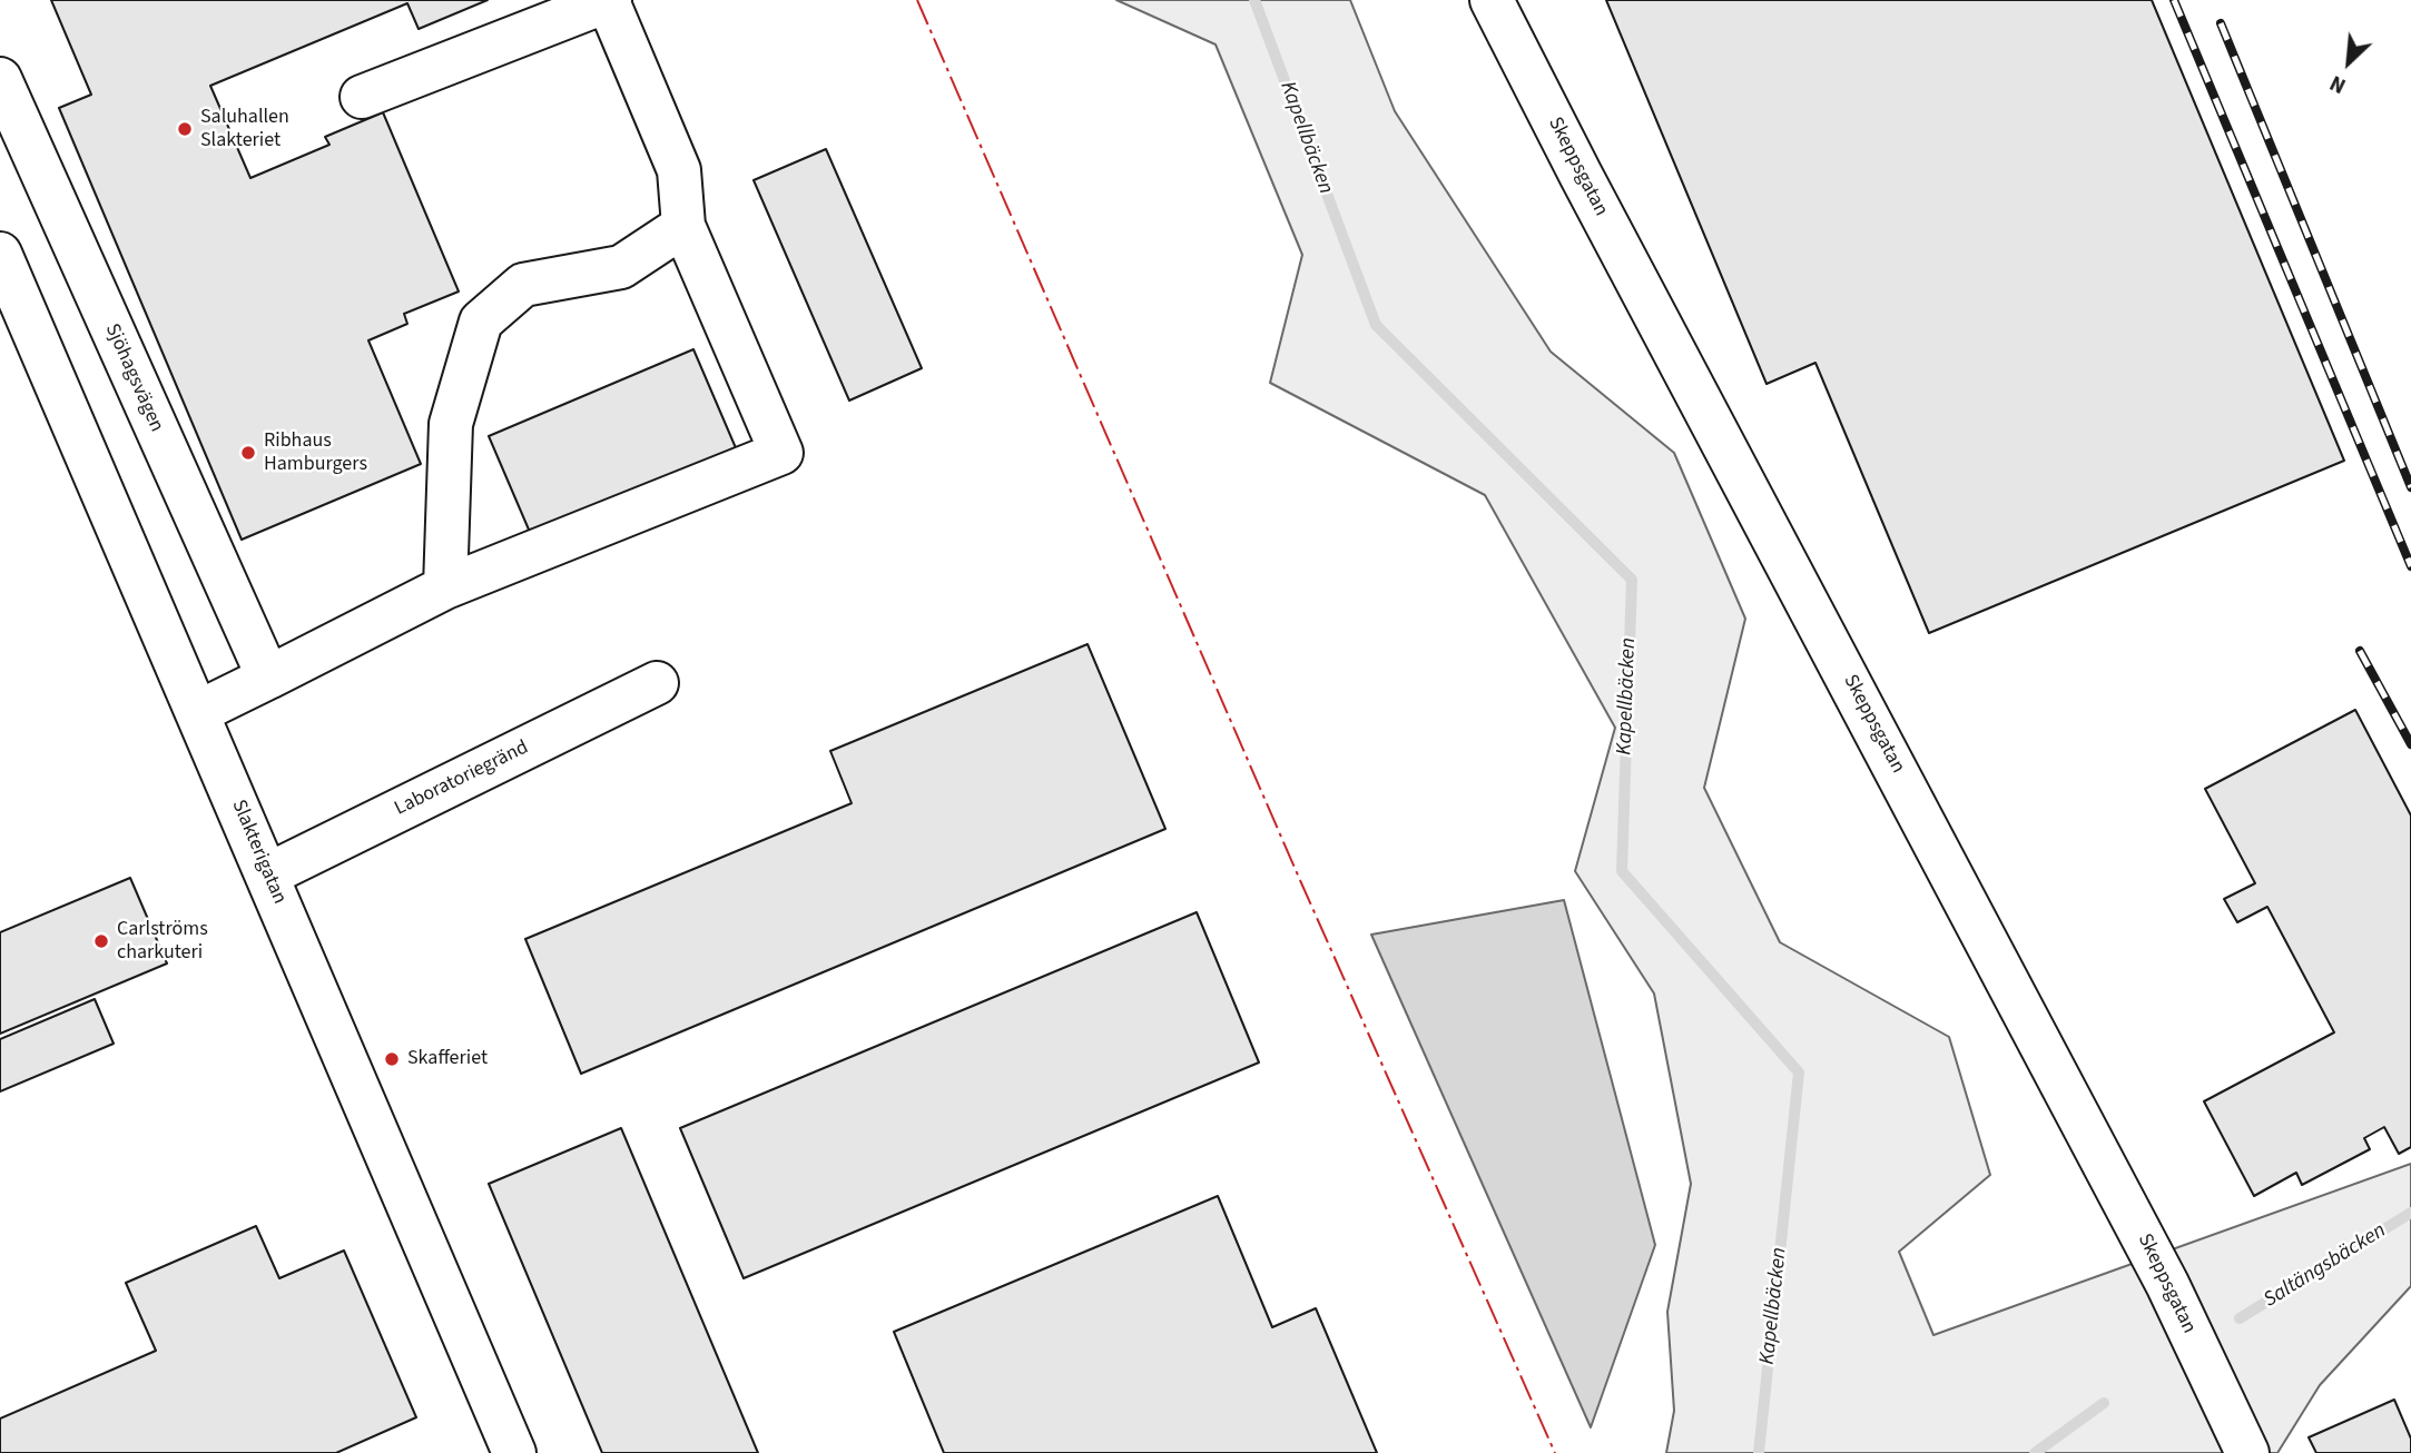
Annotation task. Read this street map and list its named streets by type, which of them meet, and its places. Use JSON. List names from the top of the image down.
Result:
{
  "streets": {
    "street": [
      "Skeppsgatan",
      "Sjöhagsvägen",
      "Laboratoriegränd",
      "Slakterigatan"
    ]
  },
  "crossings": [
    ["Laboratoriegränd", "Slakterigatan"]
  ],
  "water": ["Kapellbäcken", "Saltängsbäcken"],
  "places": [
    "Saluhallen Slakteriet",
    "Ribhaus Hamburgers",
    "Carlströms charkuteri",
    "Skafferiet"
  ],
  "north": "bottom left"
}
